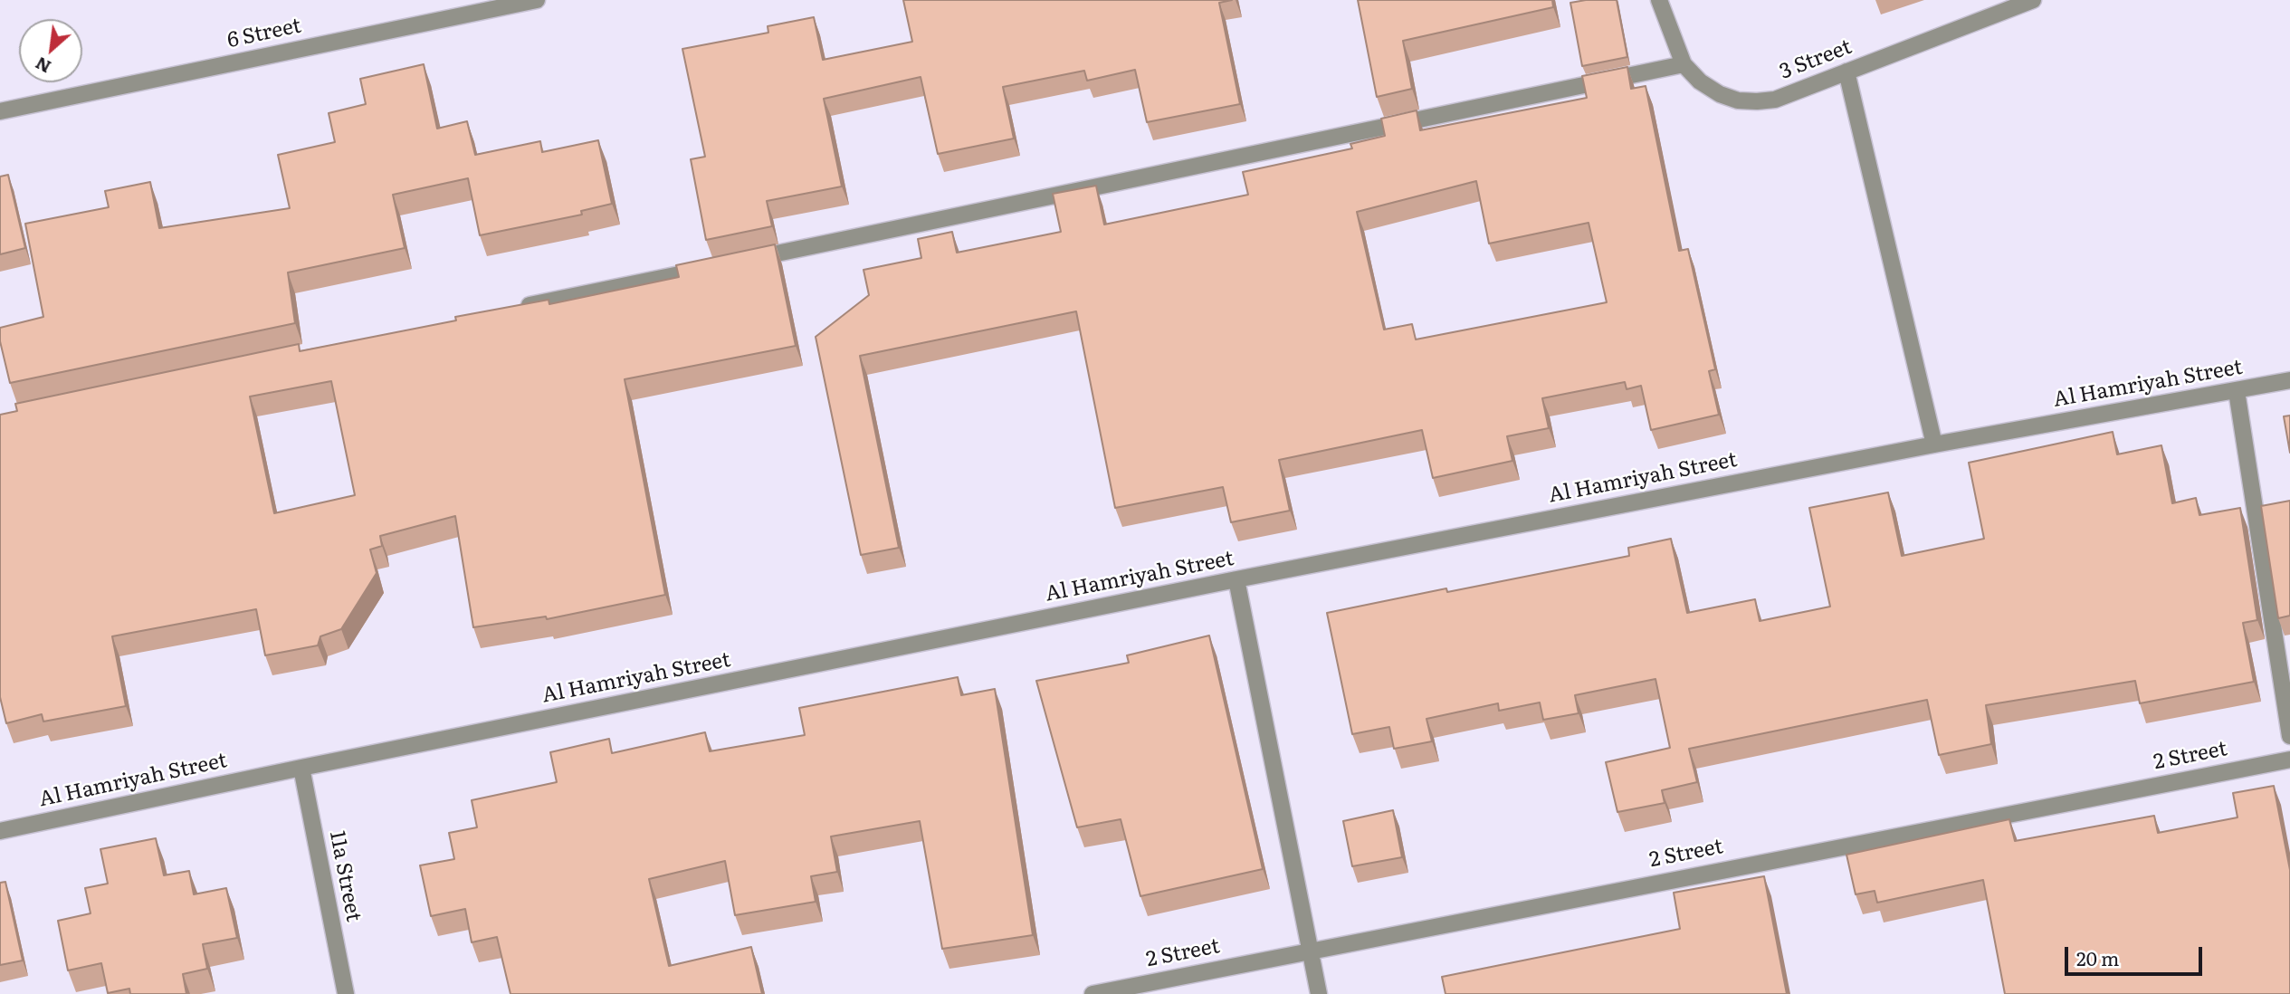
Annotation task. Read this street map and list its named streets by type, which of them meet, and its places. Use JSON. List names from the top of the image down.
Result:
{
  "streets": {
    "street": [
      "6 Street",
      "3 Street",
      "Al Hamriyah Street",
      "2 Street",
      "11a Street"
    ]
  },
  "crossings": [
    ["Al Hamriyah Street", "11a Street"]
  ],
  "scale_bar": "20 m",
  "north": "bottom left"
}
